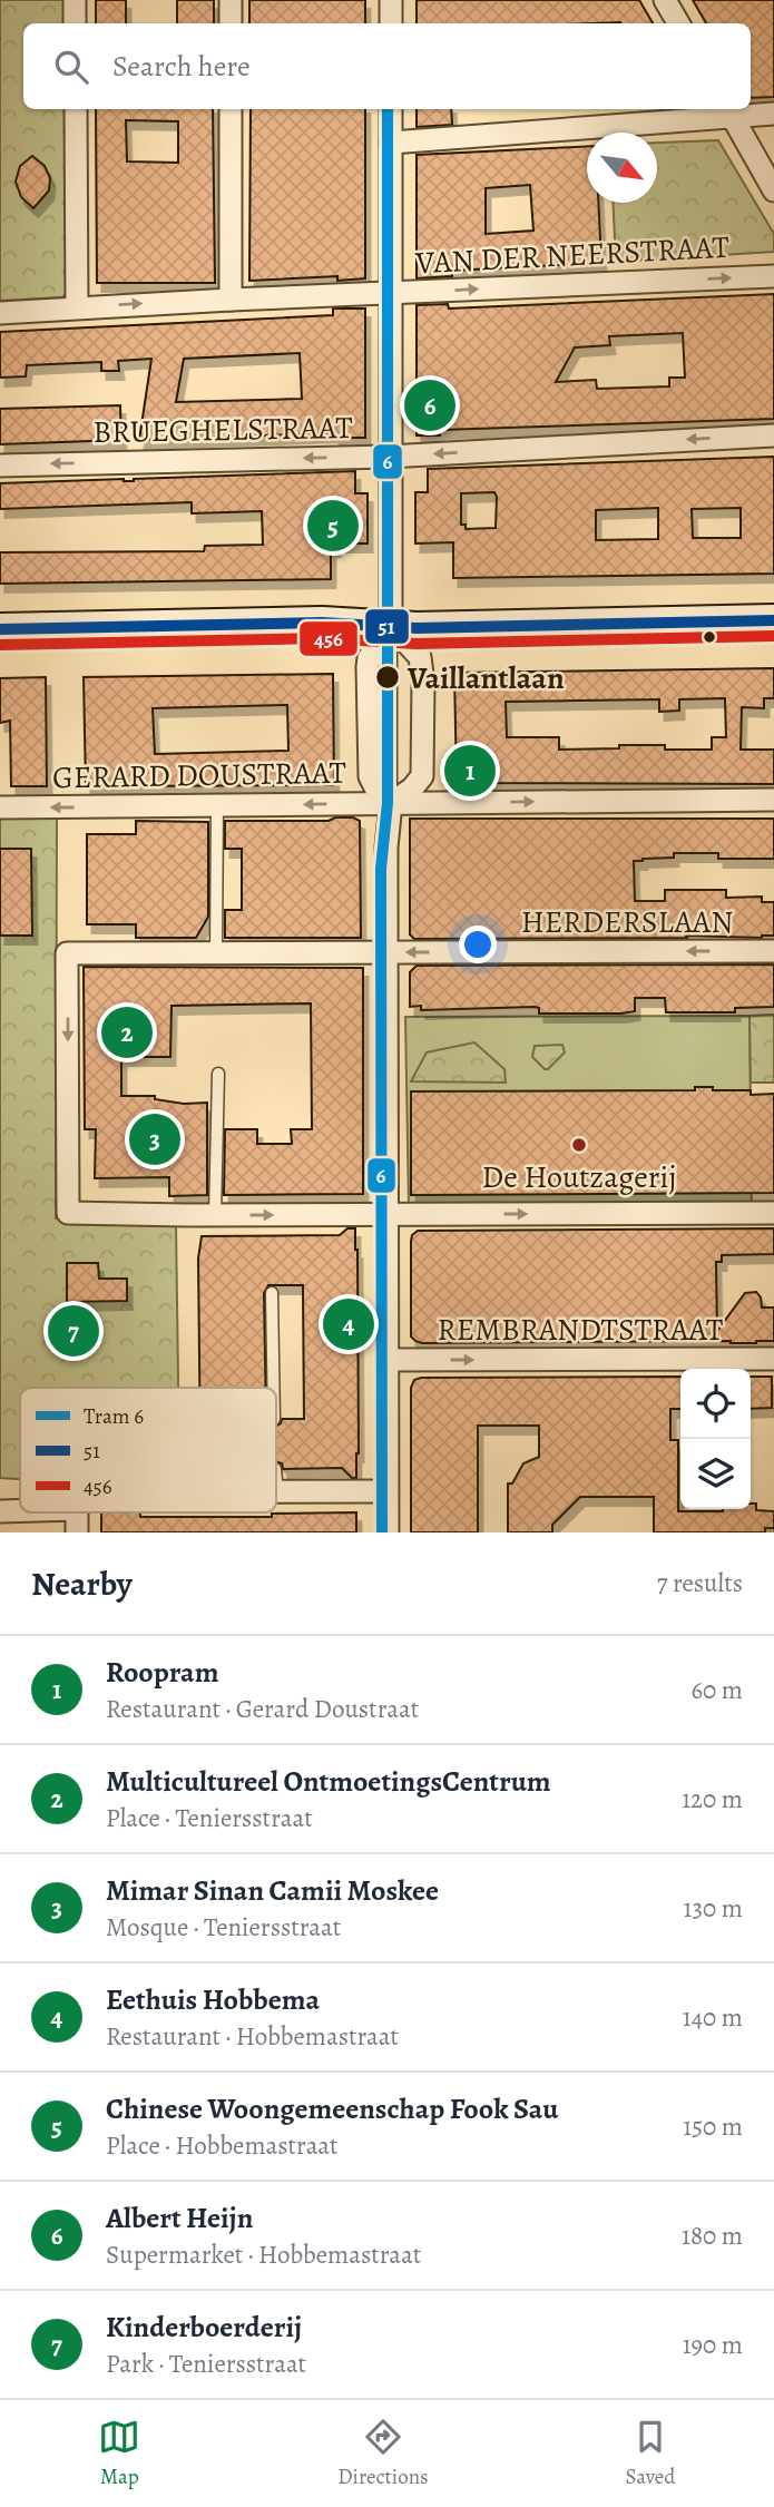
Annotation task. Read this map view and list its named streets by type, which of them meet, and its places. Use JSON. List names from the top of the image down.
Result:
{
  "streets": {
    "street": [
      "VAN DER NEERSTRAAT",
      "BRUEGHELSTRAAT",
      "GERARD DOUSTRAAT",
      "HERDERSLAAN",
      "REMBRANDTSTRAAT"
    ]
  },
  "one_way": ["BRUEGHELSTRAAT"],
  "places": ["Vaillantlaan", "De Houtzagerij"],
  "lines": ["tram line 6", "transit line 51", "transit line 456"],
  "legend": ["Tram 6", "51", "456"],
  "north": "bottom right",
  "page": {
    "search": "Search here",
    "pins": [
      "6",
      "5",
      "1",
      "2",
      "3",
      "4",
      "7"
    ],
    "heading": ["Nearby", "7 results"],
    "list": [
      {
        "mark": "1",
        "name": "Roopram",
        "note": "Restaurant · Gerard Doustraat",
        "value": "60 m"
      },
      {
        "mark": "2",
        "name": "Multicultureel OntmoetingsCentrum",
        "note": "Place · Teniersstraat",
        "value": "120 m"
      },
      {
        "mark": "3",
        "name": "Mimar Sinan Camii Moskee",
        "note": "Mosque · Teniersstraat",
        "value": "130 m"
      },
      {
        "mark": "4",
        "name": "Eethuis Hobbema",
        "note": "Restaurant · Hobbemastraat",
        "value": "140 m"
      },
      {
        "mark": "5",
        "name": "Chinese Woongemeenschap Fook Sau",
        "note": "Place · Hobbemastraat",
        "value": "150 m"
      },
      {
        "mark": "6",
        "name": "Albert Heijn",
        "note": "Supermarket · Hobbemastraat",
        "value": "180 m"
      },
      {
        "mark": "7",
        "name": "Kinderboerderij",
        "note": "Park · Teniersstraat",
        "value": "190 m"
      }
    ],
    "nav": ["Map", "Directions", "Saved"]
  }
}
